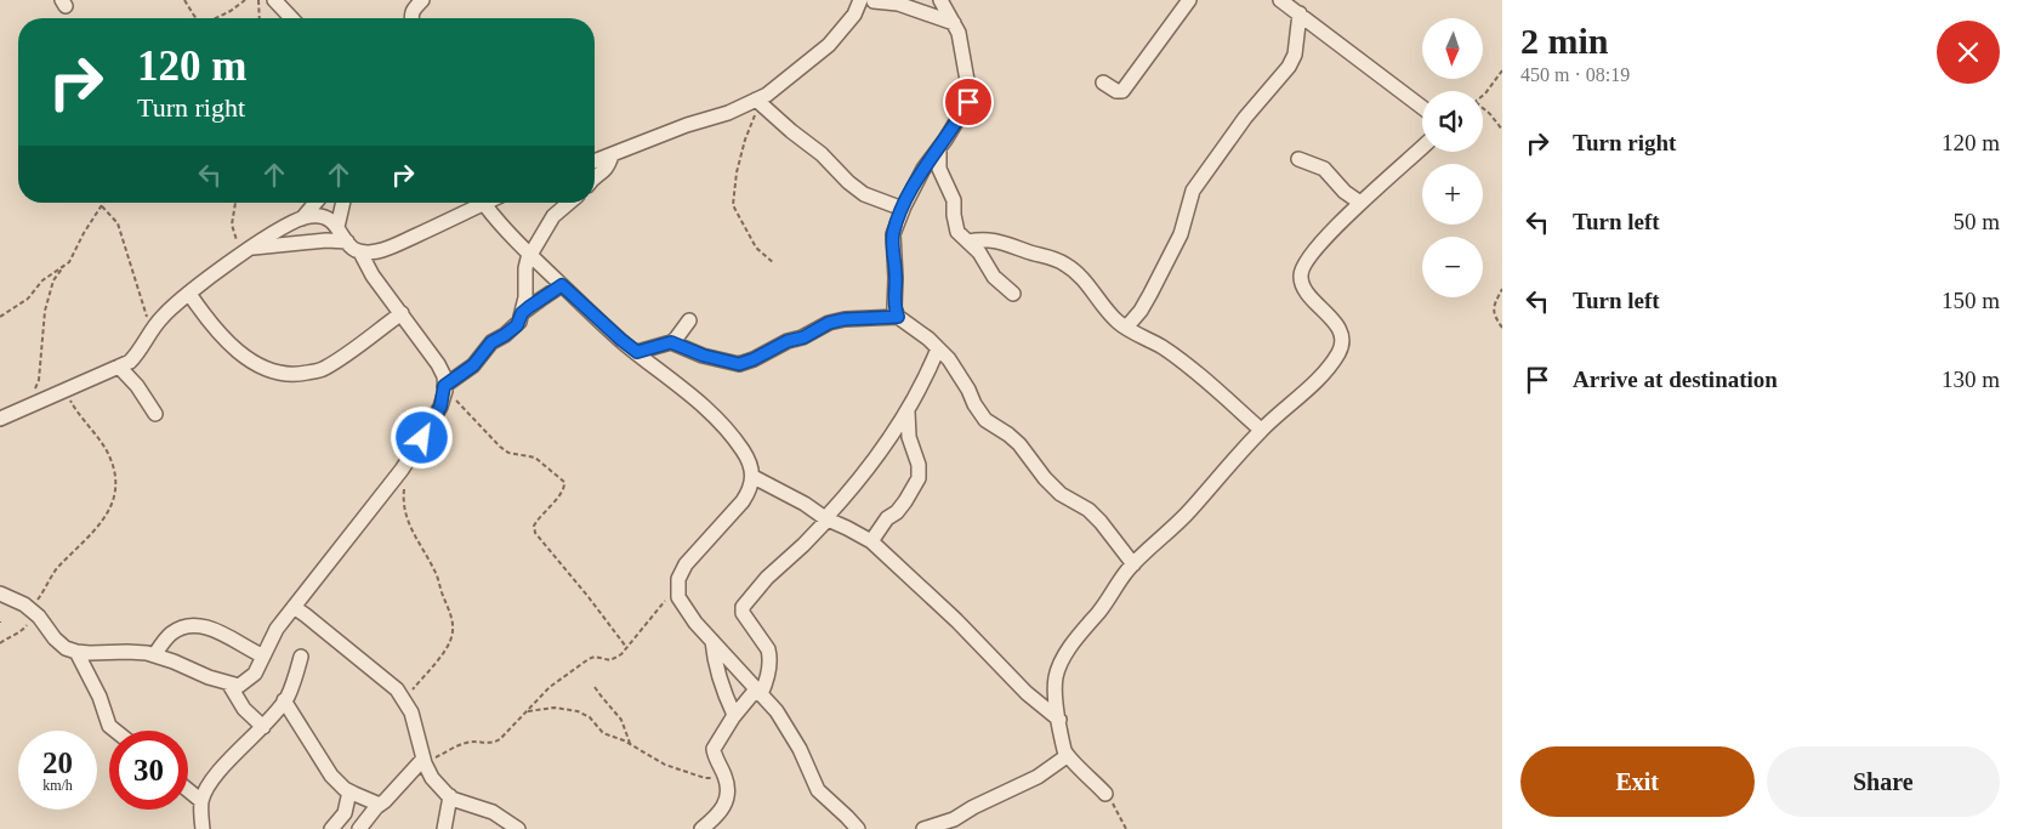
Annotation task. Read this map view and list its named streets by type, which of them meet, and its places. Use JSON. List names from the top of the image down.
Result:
{
  "north": "bottom",
  "page": {
    "heading": ["2 min", "450 m · 08:19"],
    "map_buttons": ["+", "−"],
    "turn": ["120 m", "Turn right"],
    "list": [
      {
        "name": "Turn right",
        "value": "120 m"
      },
      {
        "name": "Turn left",
        "value": "50 m"
      },
      {
        "name": "Turn left",
        "value": "150 m"
      },
      {
        "name": "Arrive at destination",
        "value": "130 m"
      }
    ],
    "speed": "20 km/h",
    "limit": "30",
    "buttons": ["Exit", "Share"]
  }
}
